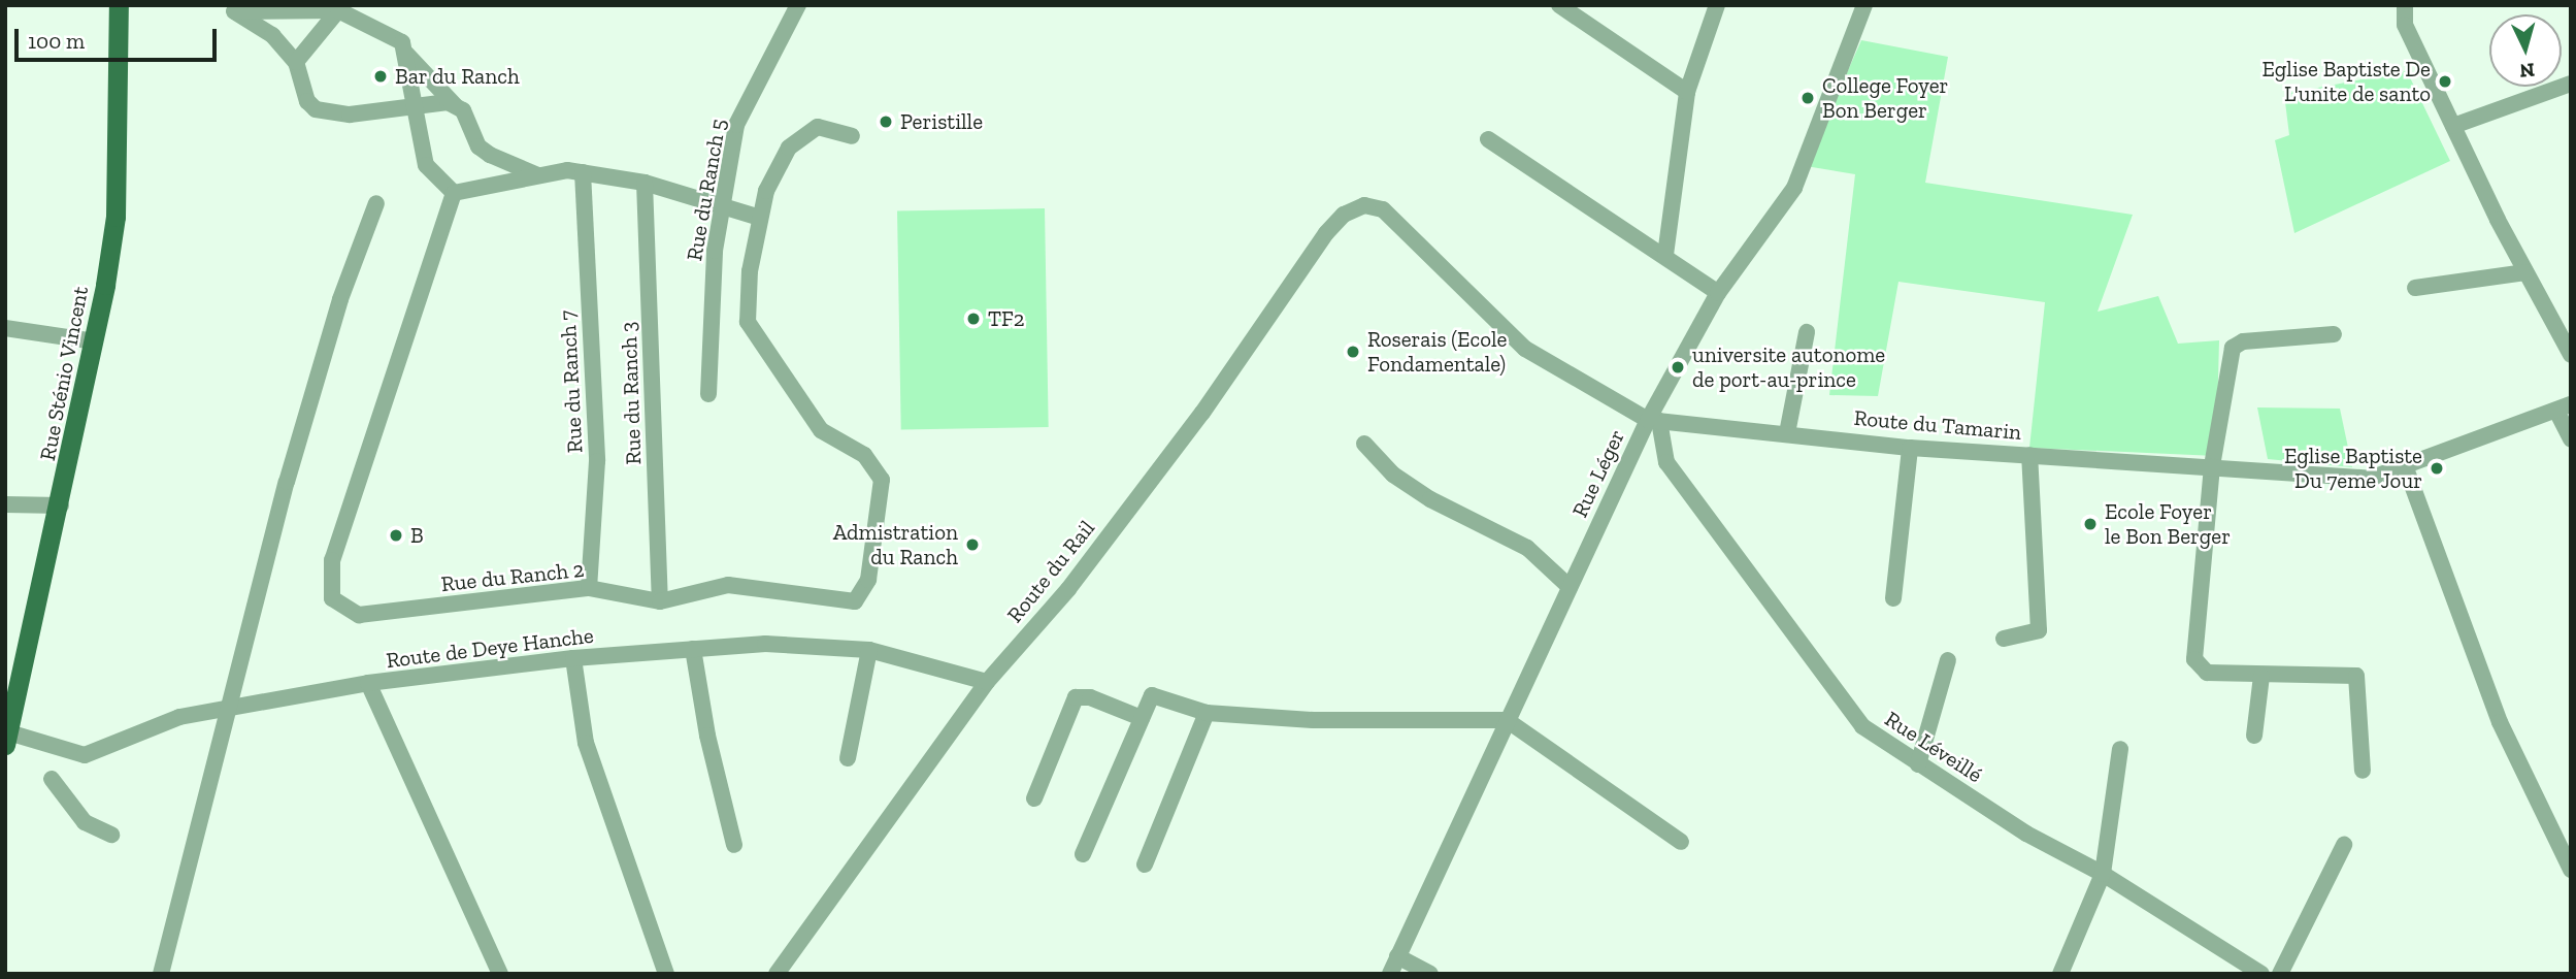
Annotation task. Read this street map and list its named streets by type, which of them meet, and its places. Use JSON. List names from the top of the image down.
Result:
{
  "streets": {
    "main road": ["Rue Sténio Vincent"],
    "street": [
      "Rue du Ranch 5",
      "Rue du Ranch 7",
      "Rue du Ranch 3",
      "Route du Tamarin",
      "Rue Léger",
      "Route du Rail",
      "Rue du Ranch 2",
      "Route de Deye Hanche",
      "Rue Léveillé"
    ]
  },
  "crossings": [
    ["Rue Sténio Vincent", "Route de Deye Hanche"],
    ["Rue du Ranch 7", "Rue du Ranch 2"],
    ["Rue du Ranch 3", "Rue du Ranch 2"],
    ["Route du Tamarin", "Rue Léger"],
    ["Route du Tamarin", "Route du Rail"],
    ["Route du Tamarin", "Rue Léveillé"],
    ["Rue Léger", "Rue Léveillé"],
    ["Route du Rail", "Route de Deye Hanche"]
  ],
  "places": [
    "Bar du Ranch",
    "Eglise Baptiste De L'unite de santo",
    "College Foyer Bon Berger",
    "Peristille",
    "TF2",
    "Roserais (Ecole Fondamentale)",
    "universite autonome de port-au-prince",
    "Eglise Baptiste Du 7eme Jour",
    "Ecole Foyer le Bon Berger",
    "B",
    "Admistration du Ranch"
  ],
  "scale_bar": "100 m",
  "north": "bottom"
}
